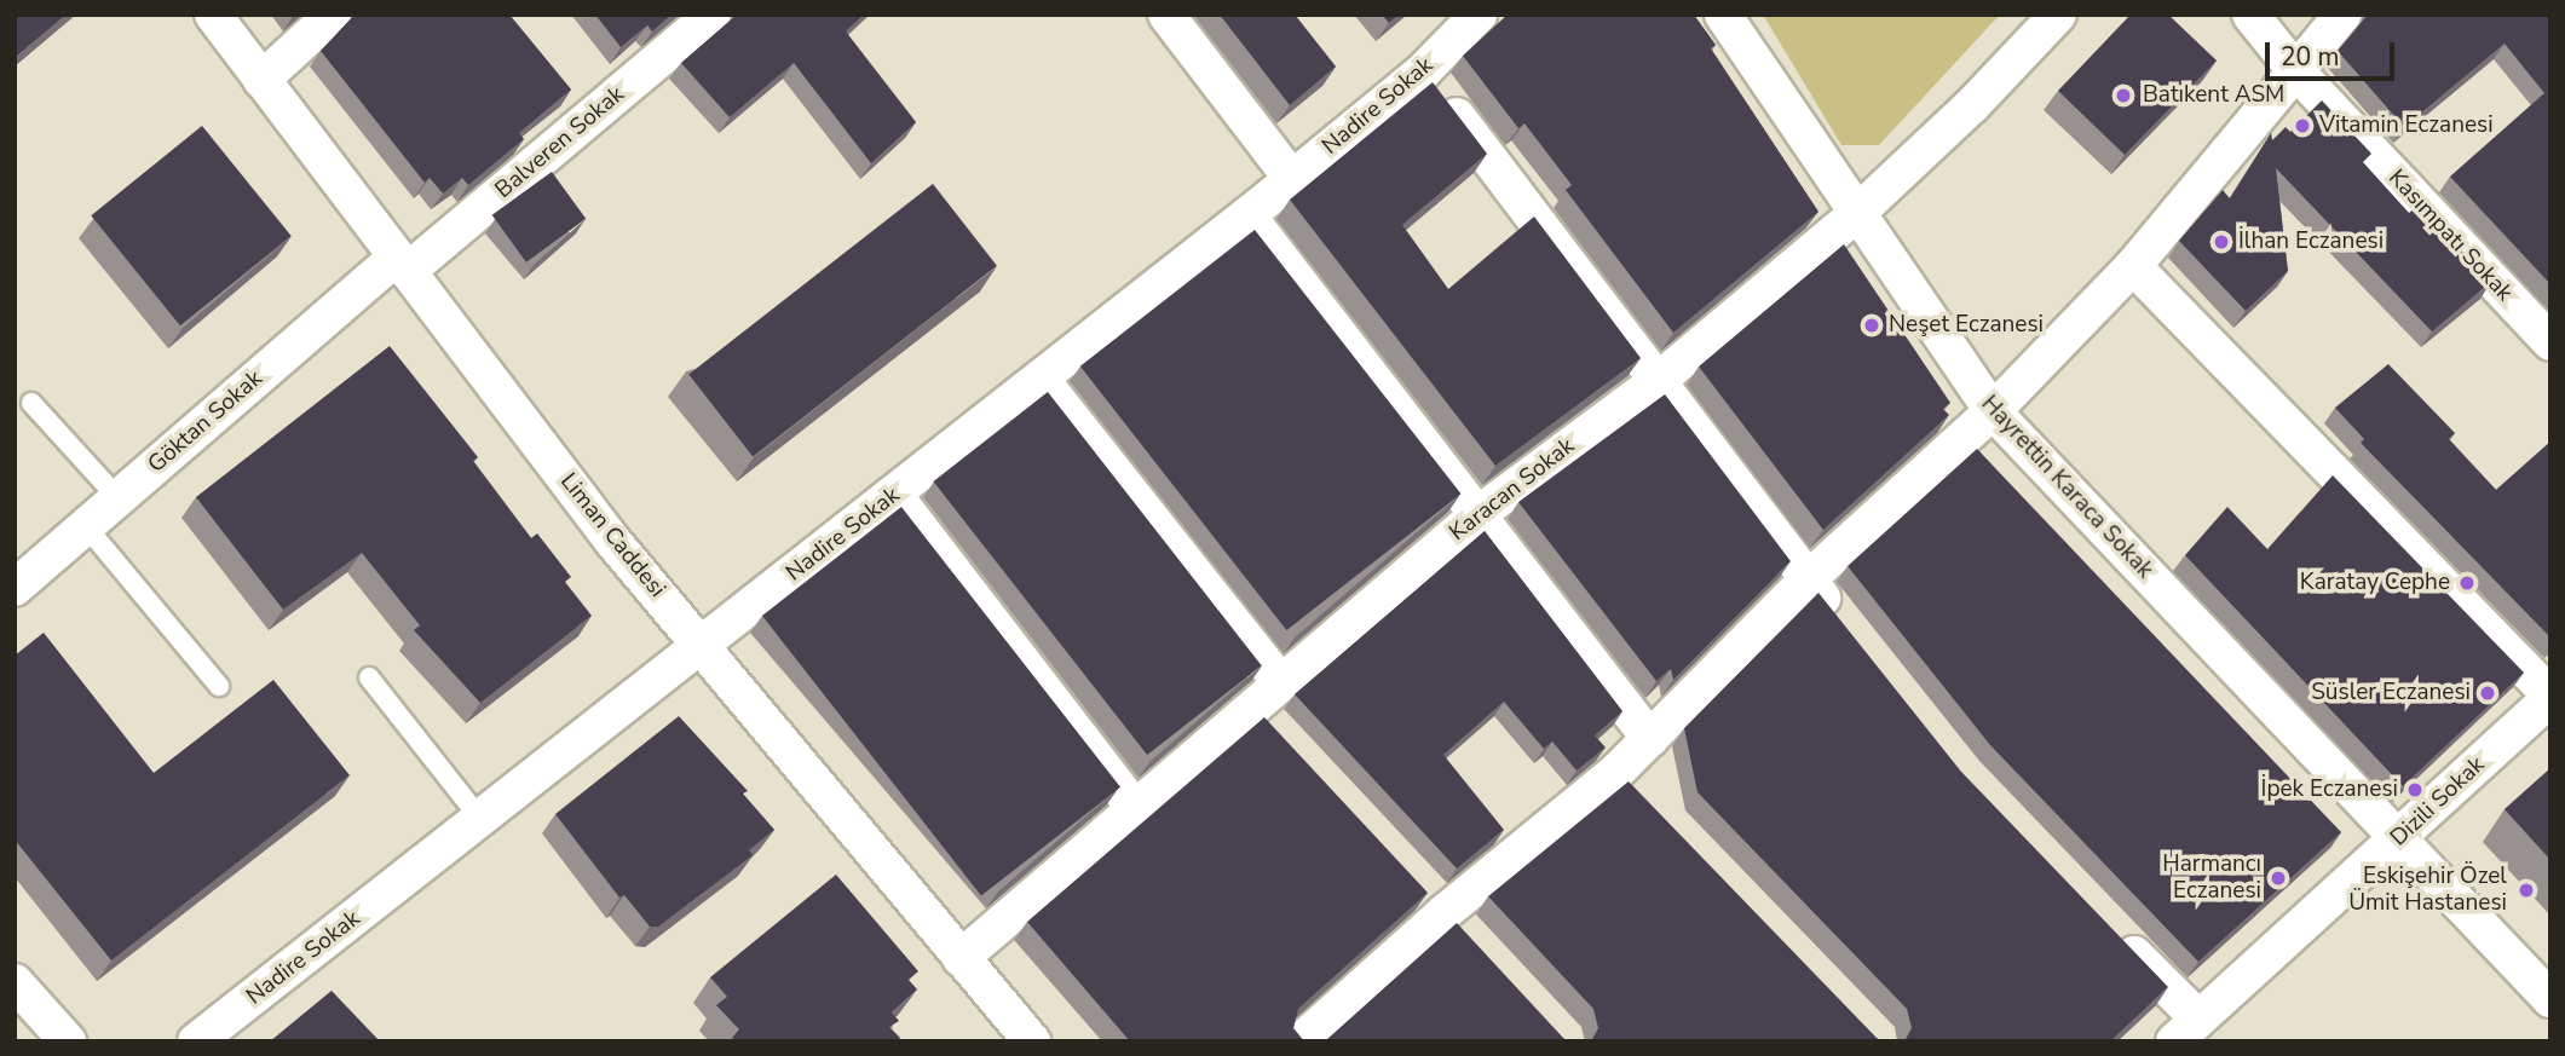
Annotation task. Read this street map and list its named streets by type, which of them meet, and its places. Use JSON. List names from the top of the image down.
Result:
{
  "streets": {
    "street": [
      "Nadire Sokak",
      "Balveren Sokak",
      "Kasımpatı Sokak",
      "Göktan Sokak",
      "Hayrettin Karaca Sokak",
      "Karacan Sokak",
      "Liman Caddesi",
      "Dizili Sokak"
    ]
  },
  "crossings": [
    ["Nadire Sokak", "Liman Caddesi"],
    ["Balveren Sokak", "Göktan Sokak"],
    ["Balveren Sokak", "Liman Caddesi"],
    ["Göktan Sokak", "Liman Caddesi"],
    ["Hayrettin Karaca Sokak", "Karacan Sokak"],
    ["Hayrettin Karaca Sokak", "Dizili Sokak"],
    ["Karacan Sokak", "Liman Caddesi"]
  ],
  "places": [
    "Batıkent ASM",
    "Vitamin Eczanesi",
    "İlhan Eczanesi",
    "Neşet Eczanesi",
    "Karatay Cephe",
    "Süsler Eczanesi",
    "İpek Eczanesi",
    "Harmancı Eczanesi",
    "Eskişehir Özel Ümit Hastanesi"
  ],
  "scale_bar": "20 m"
}
